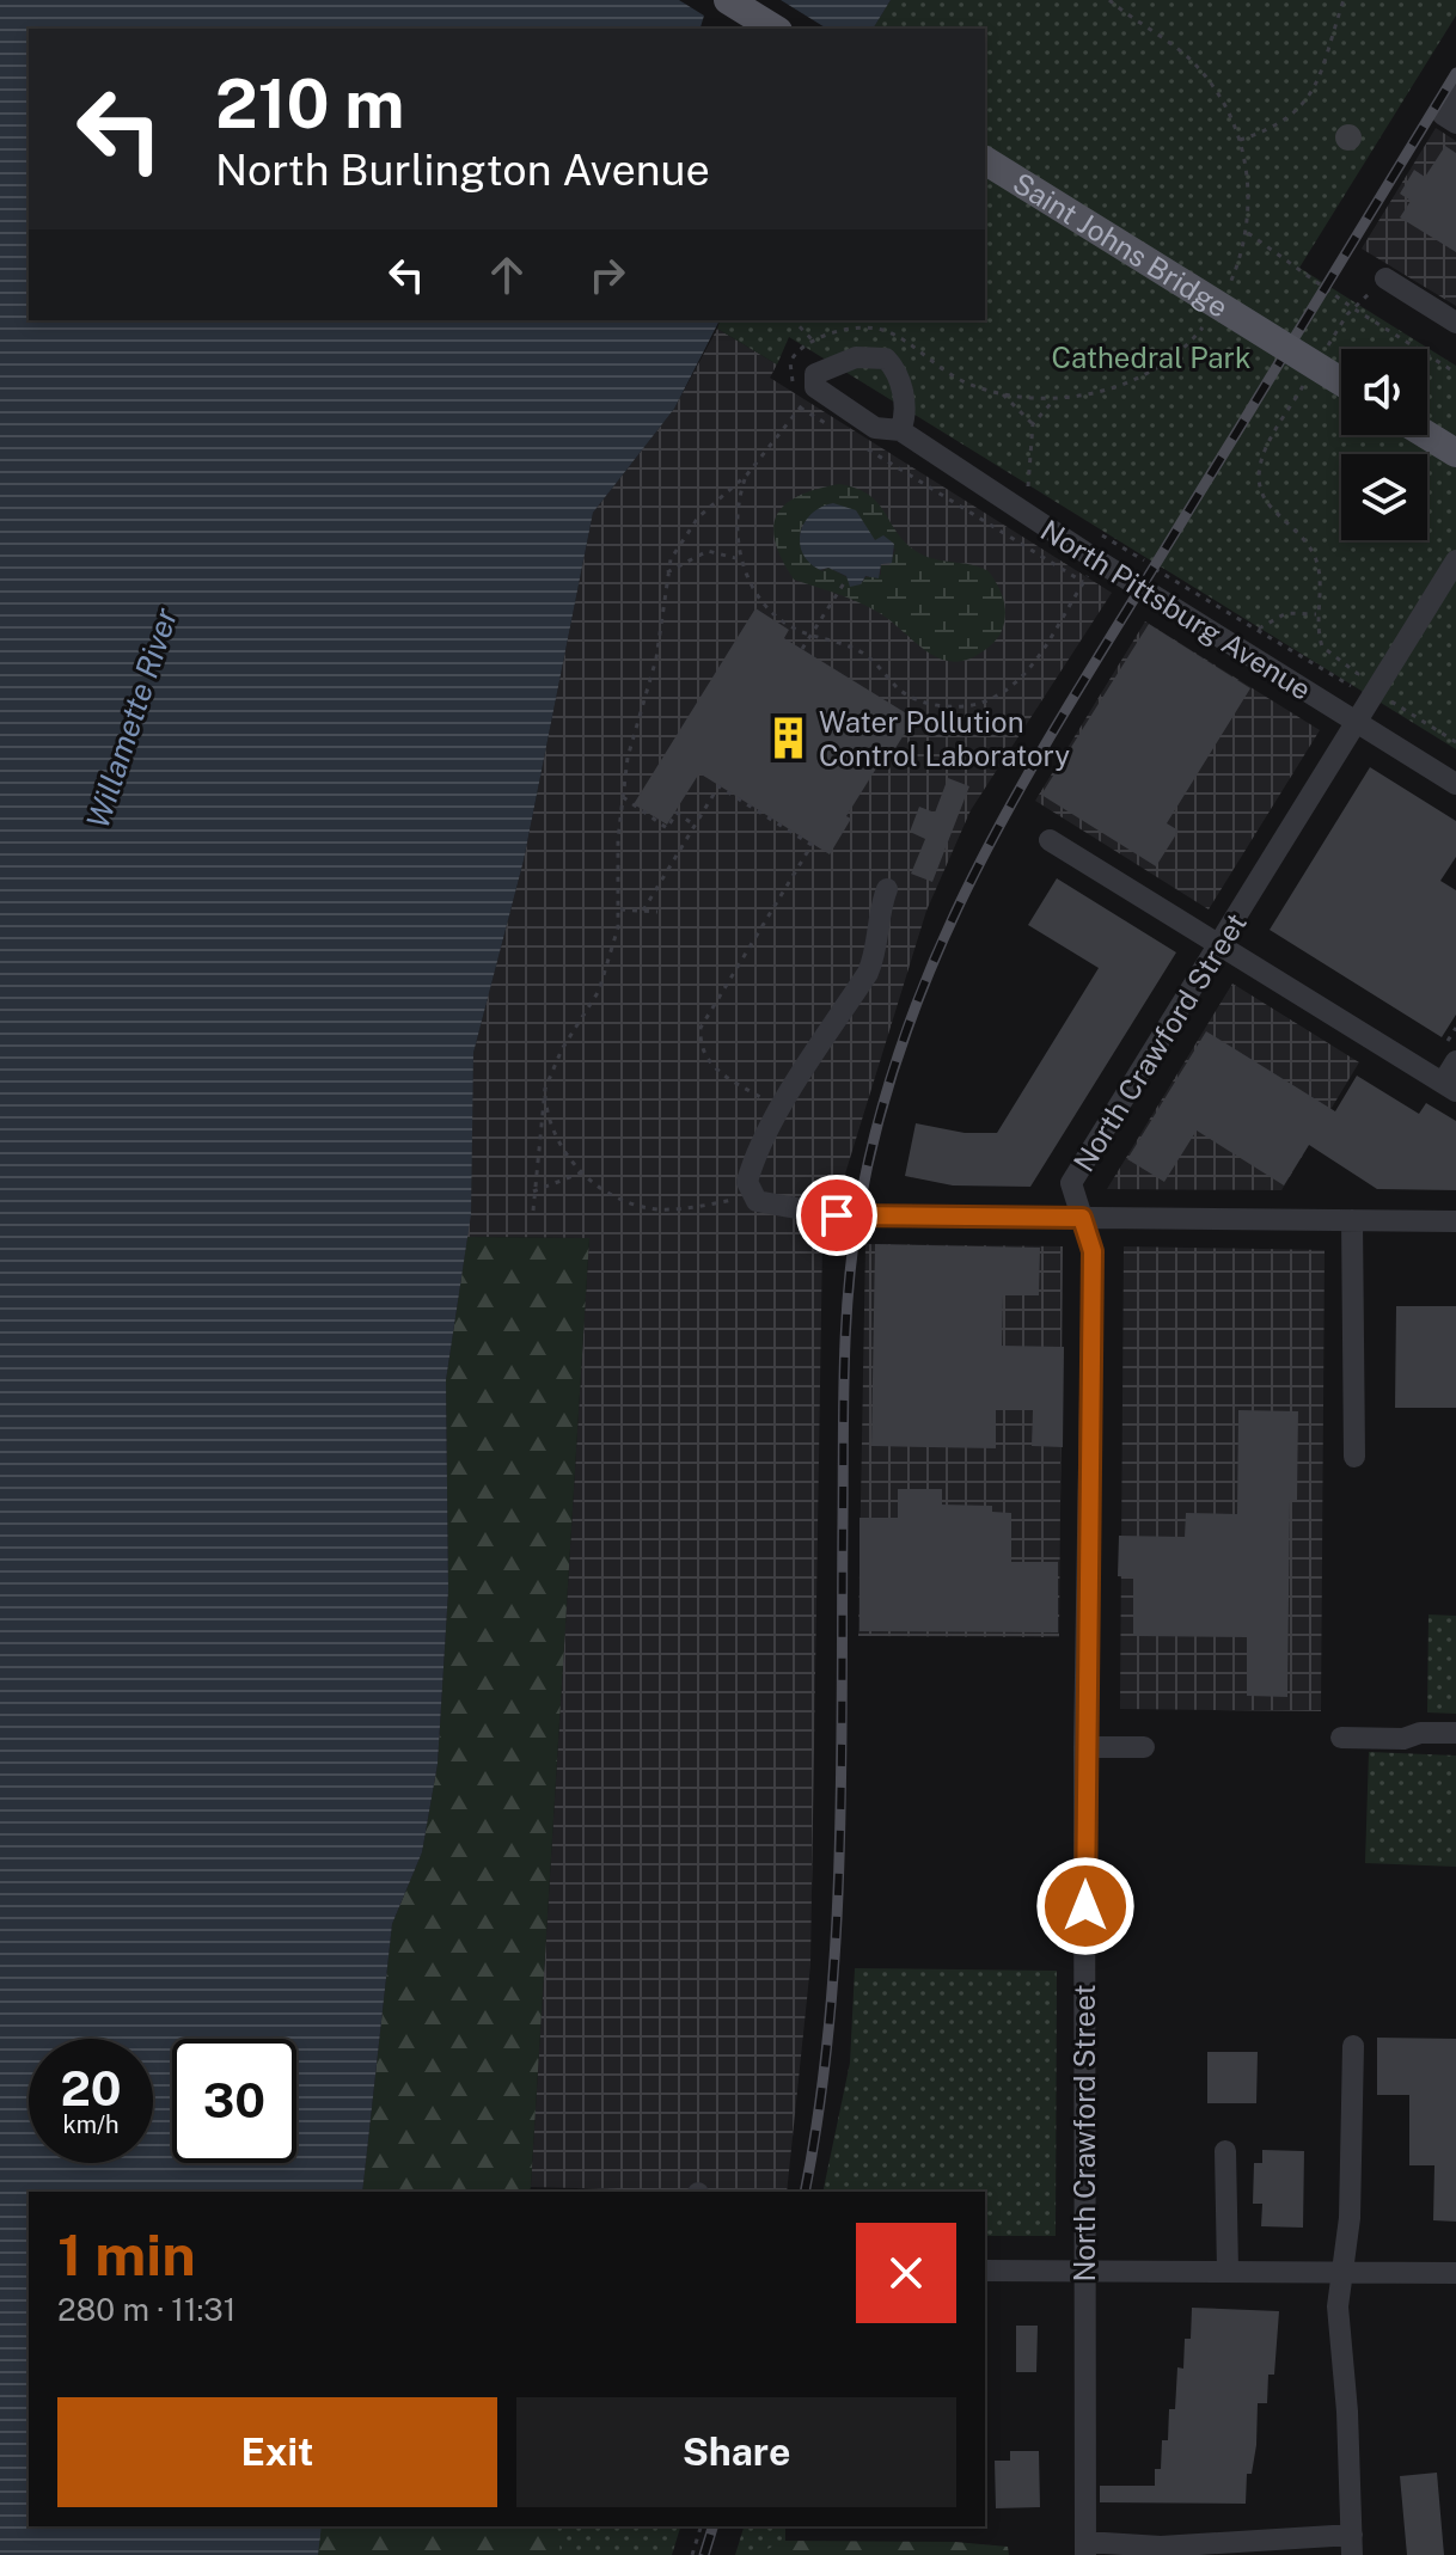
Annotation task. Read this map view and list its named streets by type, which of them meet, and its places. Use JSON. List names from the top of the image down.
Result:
{
  "streets": {
    "main road": ["Saint Johns Bridge"],
    "street": ["North Pittsburg Avenue", "North Crawford Street"]
  },
  "crossings": [
    ["North Pittsburg Avenue", "North Crawford Street"]
  ],
  "water": ["Willamette River"],
  "parks": ["Cathedral Park"],
  "places": {
    "building": ["Water Pollution Control Laboratory"]
  },
  "page": {
    "turn": ["210 m", "North Burlington Avenue"],
    "speed": "20 km/h",
    "limit": "30",
    "heading": ["1 min", "280 m · 11:31"],
    "buttons": ["Exit", "Share"]
  }
}
